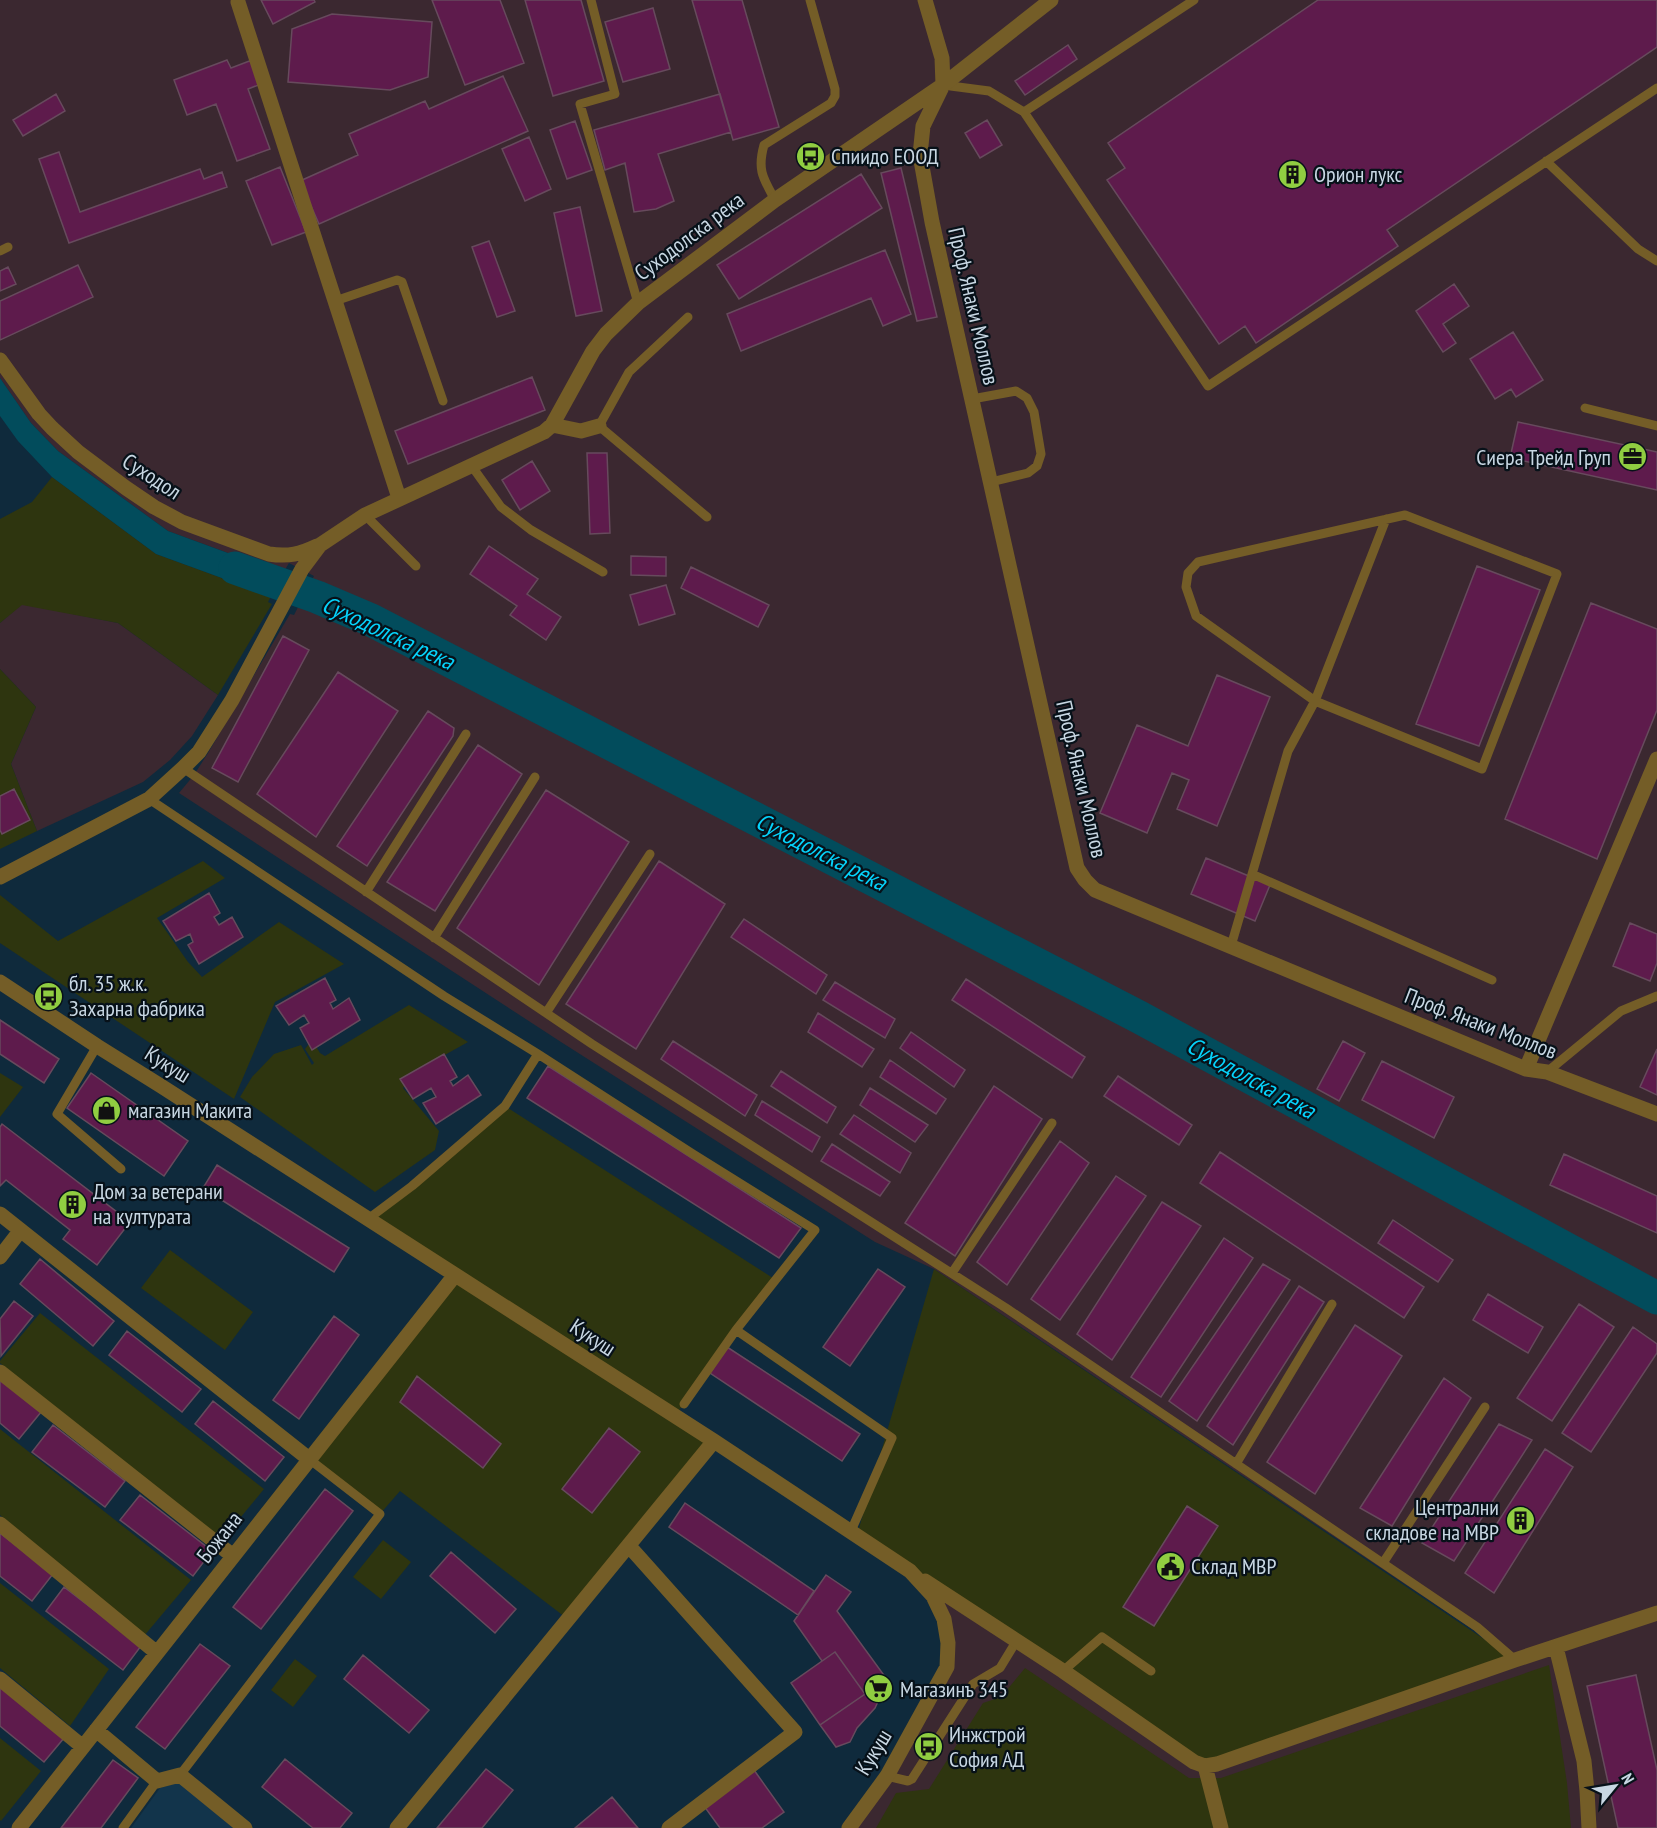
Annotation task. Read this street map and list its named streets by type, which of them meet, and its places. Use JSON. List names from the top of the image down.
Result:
{
  "streets": {
    "street": [
      "Суходолска река",
      "Проф. Янаки Моллов",
      "Суходол",
      "Кукуш",
      "Божана"
    ]
  },
  "crossings": [
    ["Суходолска река", "Проф. Янаки Моллов"],
    ["Кукуш", "Божана"]
  ],
  "water": ["Суходолска река"],
  "places": {
    "bus stop": ["Спиидо ЕООД", "бл. 35 ж.к. Захарна фабрика", "Инжстрой София АД"],
    "building": ["Орион лукс", "Дом за ветерани на културата", "Централни складове на МВР"],
    "office": ["Сиера Трейд Груп"],
    "shop": ["магазин Макита"],
    "public building": ["Склад МВР"],
    "supermarket": ["Магазинъ 345"]
  },
  "north": "top right"
}
